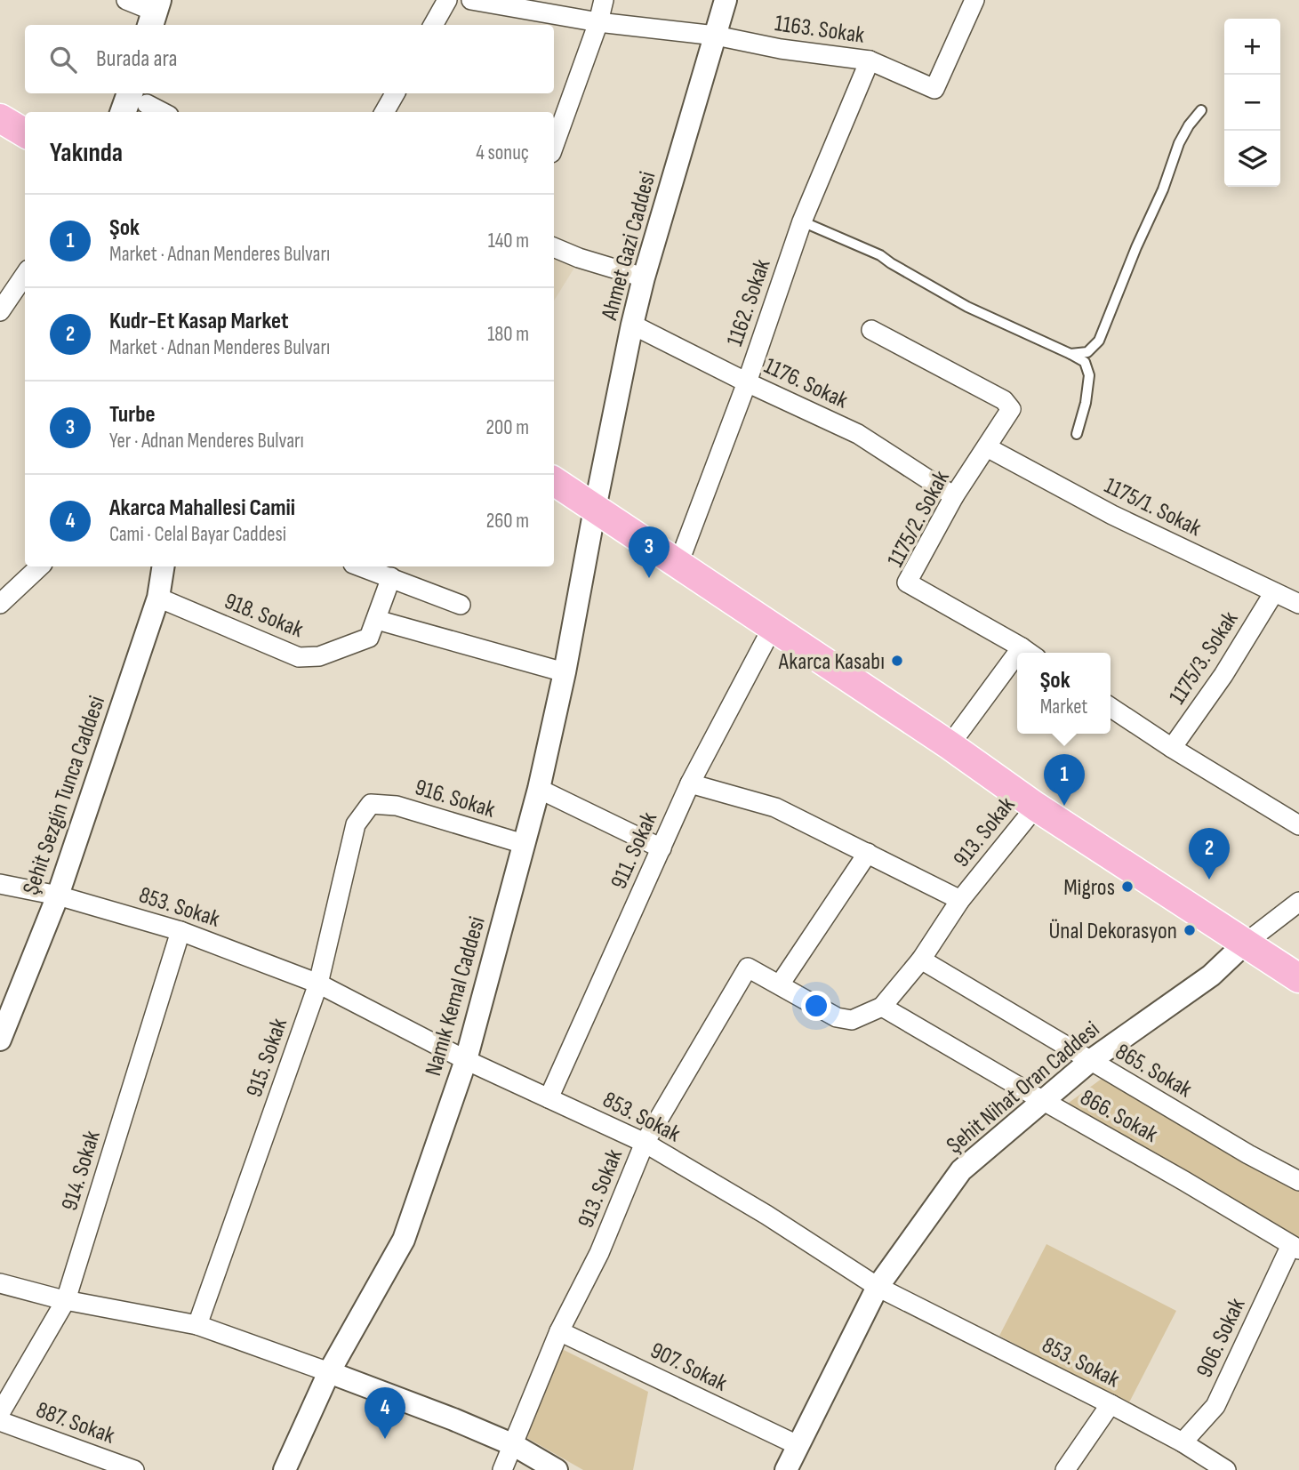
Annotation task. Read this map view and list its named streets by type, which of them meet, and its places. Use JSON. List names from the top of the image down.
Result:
{
  "streets": {
    "street": [
      "1163. Sokak",
      "Ahmet Gazi Caddesi",
      "1162. Sokak",
      "1176. Sokak",
      "1175/1. Sokak",
      "1175/2. Sokak",
      "918. Sokak",
      "1175/3. Sokak",
      "Şehit Sezgin Tunca Caddesi",
      "916. Sokak",
      "913. Sokak",
      "911. Sokak",
      "853. Sokak",
      "Namık Kemal Caddesi",
      "915. Sokak",
      "865. Sokak",
      "Şehit Nihat Oran Caddesi",
      "866. Sokak",
      "914. Sokak",
      "906. Sokak",
      "907. Sokak",
      "887. Sokak"
    ]
  },
  "crossings": [
    ["1163. Sokak", "Ahmet Gazi Caddesi"],
    ["1163. Sokak", "1162. Sokak"],
    ["Ahmet Gazi Caddesi", "1176. Sokak"],
    ["Ahmet Gazi Caddesi", "Namık Kemal Caddesi"],
    ["1162. Sokak", "1176. Sokak"],
    ["1176. Sokak", "1175/2. Sokak"],
    ["1175/1. Sokak", "1175/2. Sokak"],
    ["1175/1. Sokak", "1175/3. Sokak"],
    ["918. Sokak", "Şehit Sezgin Tunca Caddesi"],
    ["Şehit Sezgin Tunca Caddesi", "853. Sokak"],
    ["916. Sokak", "Namık Kemal Caddesi"],
    ["916. Sokak", "915. Sokak"],
    ["913. Sokak", "853. Sokak"],
    ["913. Sokak", "865. Sokak"],
    ["913. Sokak", "866. Sokak"],
    ["913. Sokak", "907. Sokak"],
    ["911. Sokak", "853. Sokak"],
    ["853. Sokak", "Namık Kemal Caddesi"],
    ["853. Sokak", "915. Sokak"],
    ["853. Sokak", "Şehit Nihat Oran Caddesi"],
    ["853. Sokak", "914. Sokak"],
    ["853. Sokak", "906. Sokak"],
    ["865. Sokak", "Şehit Nihat Oran Caddesi"],
    ["Şehit Nihat Oran Caddesi", "866. Sokak"],
    ["Şehit Nihat Oran Caddesi", "907. Sokak"],
    ["866. Sokak", "906. Sokak"]
  ],
  "places": ["Akarca Kasabı", "Migros", "Ünal Dekorasyon"],
  "page": {
    "map_buttons": ["+", "−"],
    "search": "Burada ara",
    "heading": ["Yakında", "4 sonuç"],
    "list": [
      {
        "mark": "1",
        "name": "Şok",
        "note": "Market · Adnan Menderes Bulvarı",
        "value": "140 m"
      },
      {
        "mark": "2",
        "name": "Kudr-Et Kasap Market",
        "note": "Market · Adnan Menderes Bulvarı",
        "value": "180 m"
      },
      {
        "mark": "3",
        "name": "Turbe",
        "note": "Yer · Adnan Menderes Bulvarı",
        "value": "200 m"
      },
      {
        "mark": "4",
        "name": "Akarca Mahallesi Camii",
        "note": "Cami · Celal Bayar Caddesi",
        "value": "260 m"
      }
    ],
    "pins": [
      "3",
      "1",
      "2",
      "4"
    ],
    "popup": ["Şok", "Market"]
  }
}
